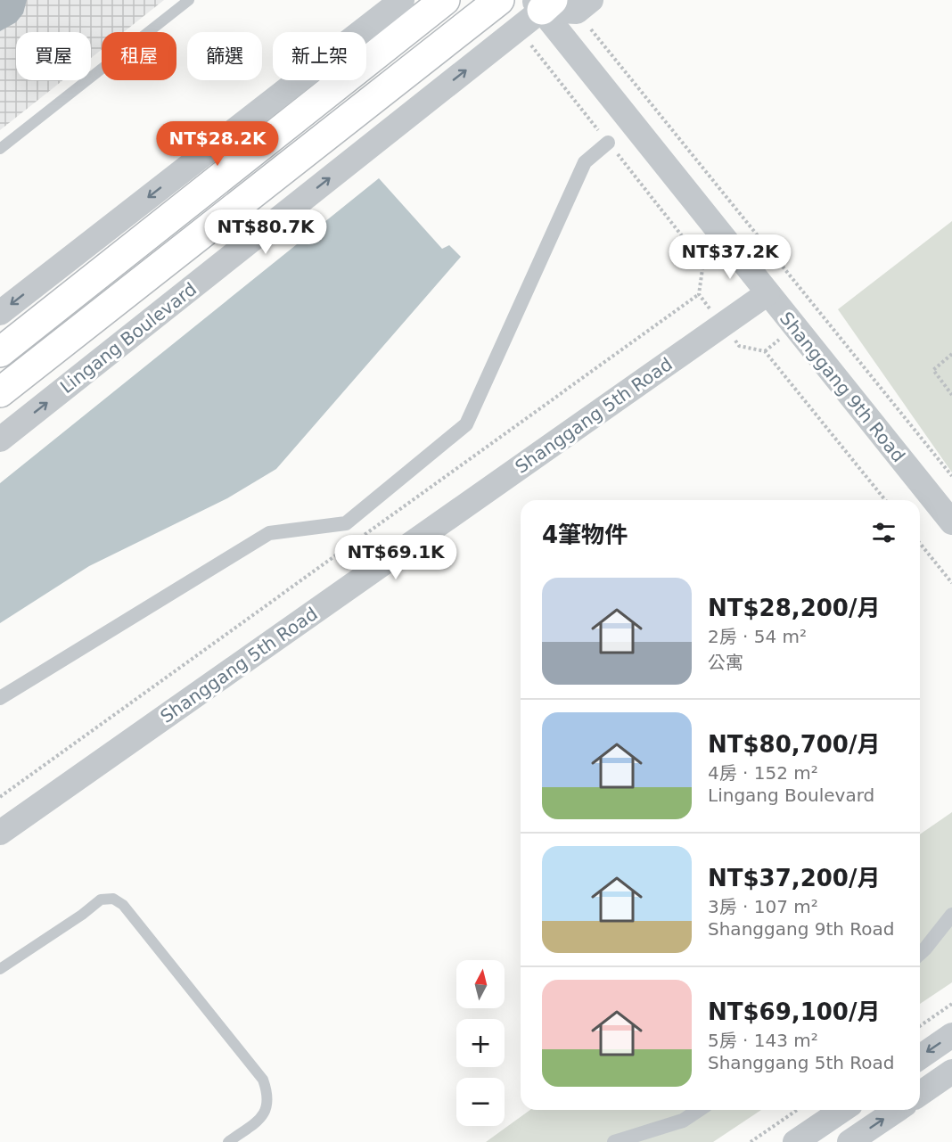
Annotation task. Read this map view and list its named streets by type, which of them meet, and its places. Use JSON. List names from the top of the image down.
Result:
{
  "streets": {
    "street": ["Lingang Boulevard", "Shanggang 9th Road", "Shanggang 5th Road"]
  },
  "crossings": [
    ["Lingang Boulevard", "Shanggang 9th Road"],
    ["Shanggang 9th Road", "Shanggang 5th Road"]
  ],
  "north": "top",
  "page": {
    "chip": [
      "買屋",
      "租屋",
      "篩選",
      "新上架"
    ],
    "price": [
      "NT$28.2K",
      "NT$80.7K",
      "NT$37.2K",
      "NT$69.1K"
    ],
    "heading": "4筆物件",
    "list": [
      {
        "name": "NT$28,200/月",
        "note": "2房 · 54 m² · 公寓"
      },
      {
        "name": "NT$80,700/月",
        "note": "4房 · 152 m² · Lingang Boulevard"
      },
      {
        "name": "NT$37,200/月",
        "note": "3房 · 107 m² · Shanggang 9th Road"
      },
      {
        "name": "NT$69,100/月",
        "note": "5房 · 143 m² · Shanggang 5th Road"
      }
    ],
    "map_buttons": ["+", "−"]
  }
}
